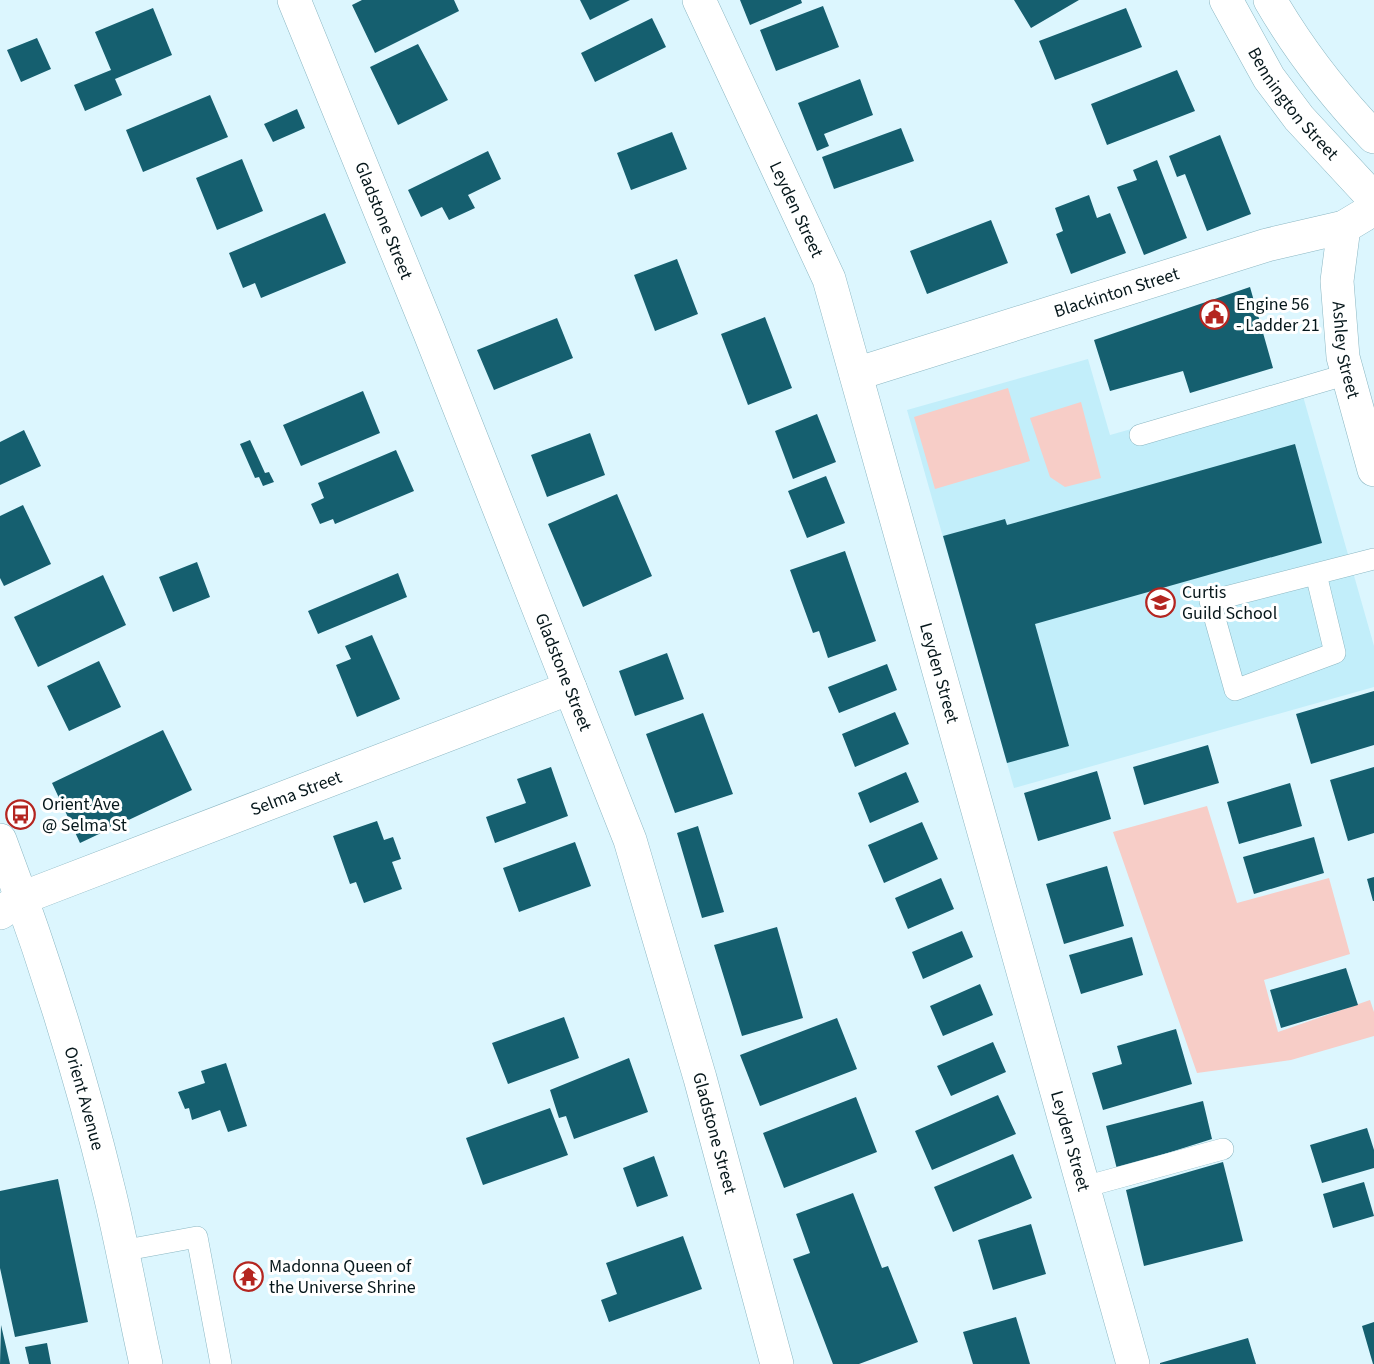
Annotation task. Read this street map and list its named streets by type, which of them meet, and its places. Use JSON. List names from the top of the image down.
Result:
{
  "streets": {
    "street": [
      "Bennington Street",
      "Leyden Street",
      "Gladstone Street",
      "Blackinton Street",
      "Ashley Street",
      "Selma Street",
      "Orient Avenue"
    ]
  },
  "crossings": [
    ["Leyden Street", "Blackinton Street"],
    ["Gladstone Street", "Selma Street"],
    ["Blackinton Street", "Ashley Street"],
    ["Selma Street", "Orient Avenue"]
  ],
  "places": {
    "public building": ["Engine 56 - Ladder 21"],
    "school or university": ["Curtis Guild School"],
    "bus stop": ["Orient Ave @ Selma St"],
    "temple": ["Madonna Queen of the Universe Shrine"]
  }
}
